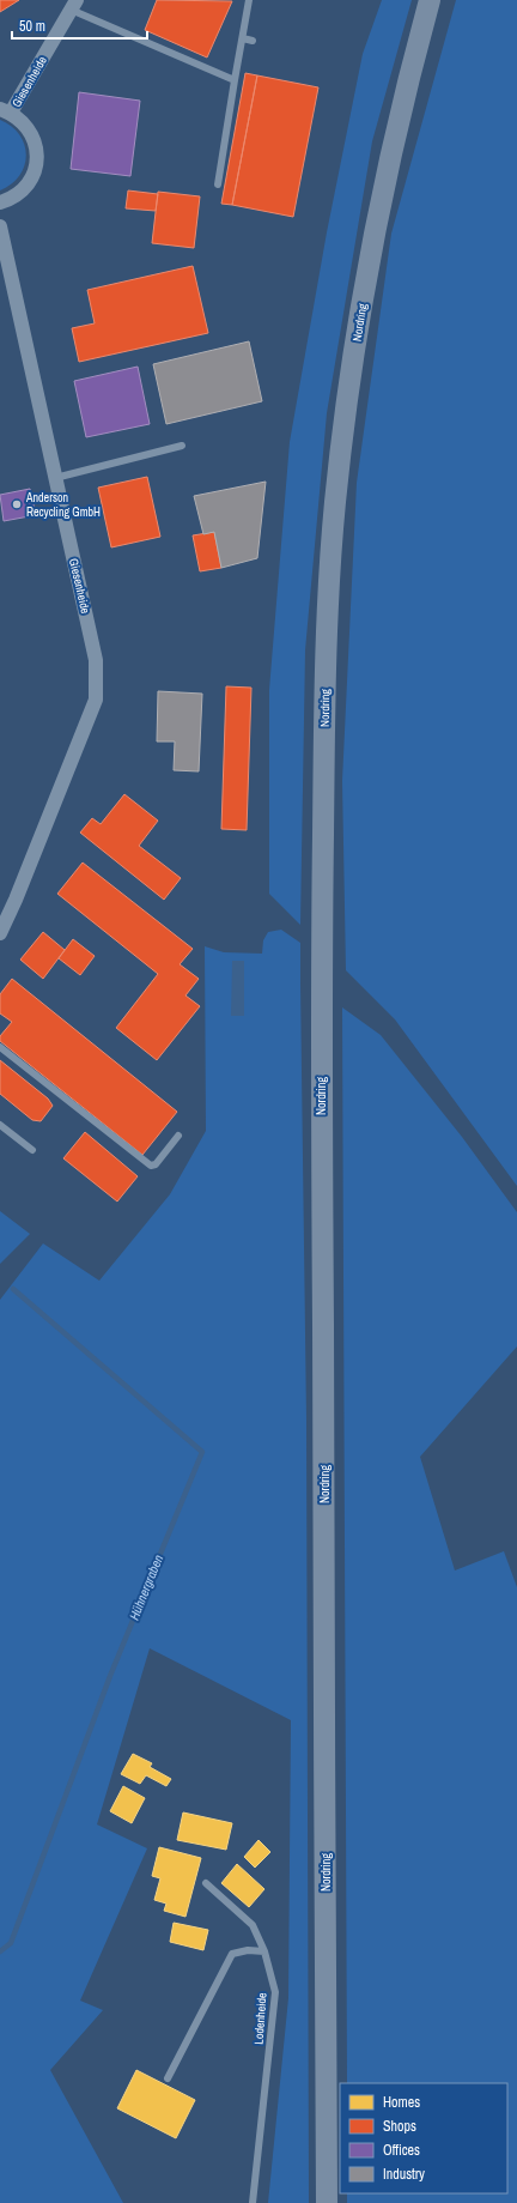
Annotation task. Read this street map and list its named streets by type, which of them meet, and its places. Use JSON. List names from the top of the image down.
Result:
{
  "streets": {
    "main road": ["Nordring"],
    "street": ["Giesenheide"],
    "lane": ["Lodenheide"]
  },
  "water": ["Hühnergraben"],
  "places": ["Anderson Recycling GmbH"],
  "legend": [
    "Homes",
    "Shops",
    "Offices",
    "Industry"
  ],
  "scale_bar": "50 m"
}
